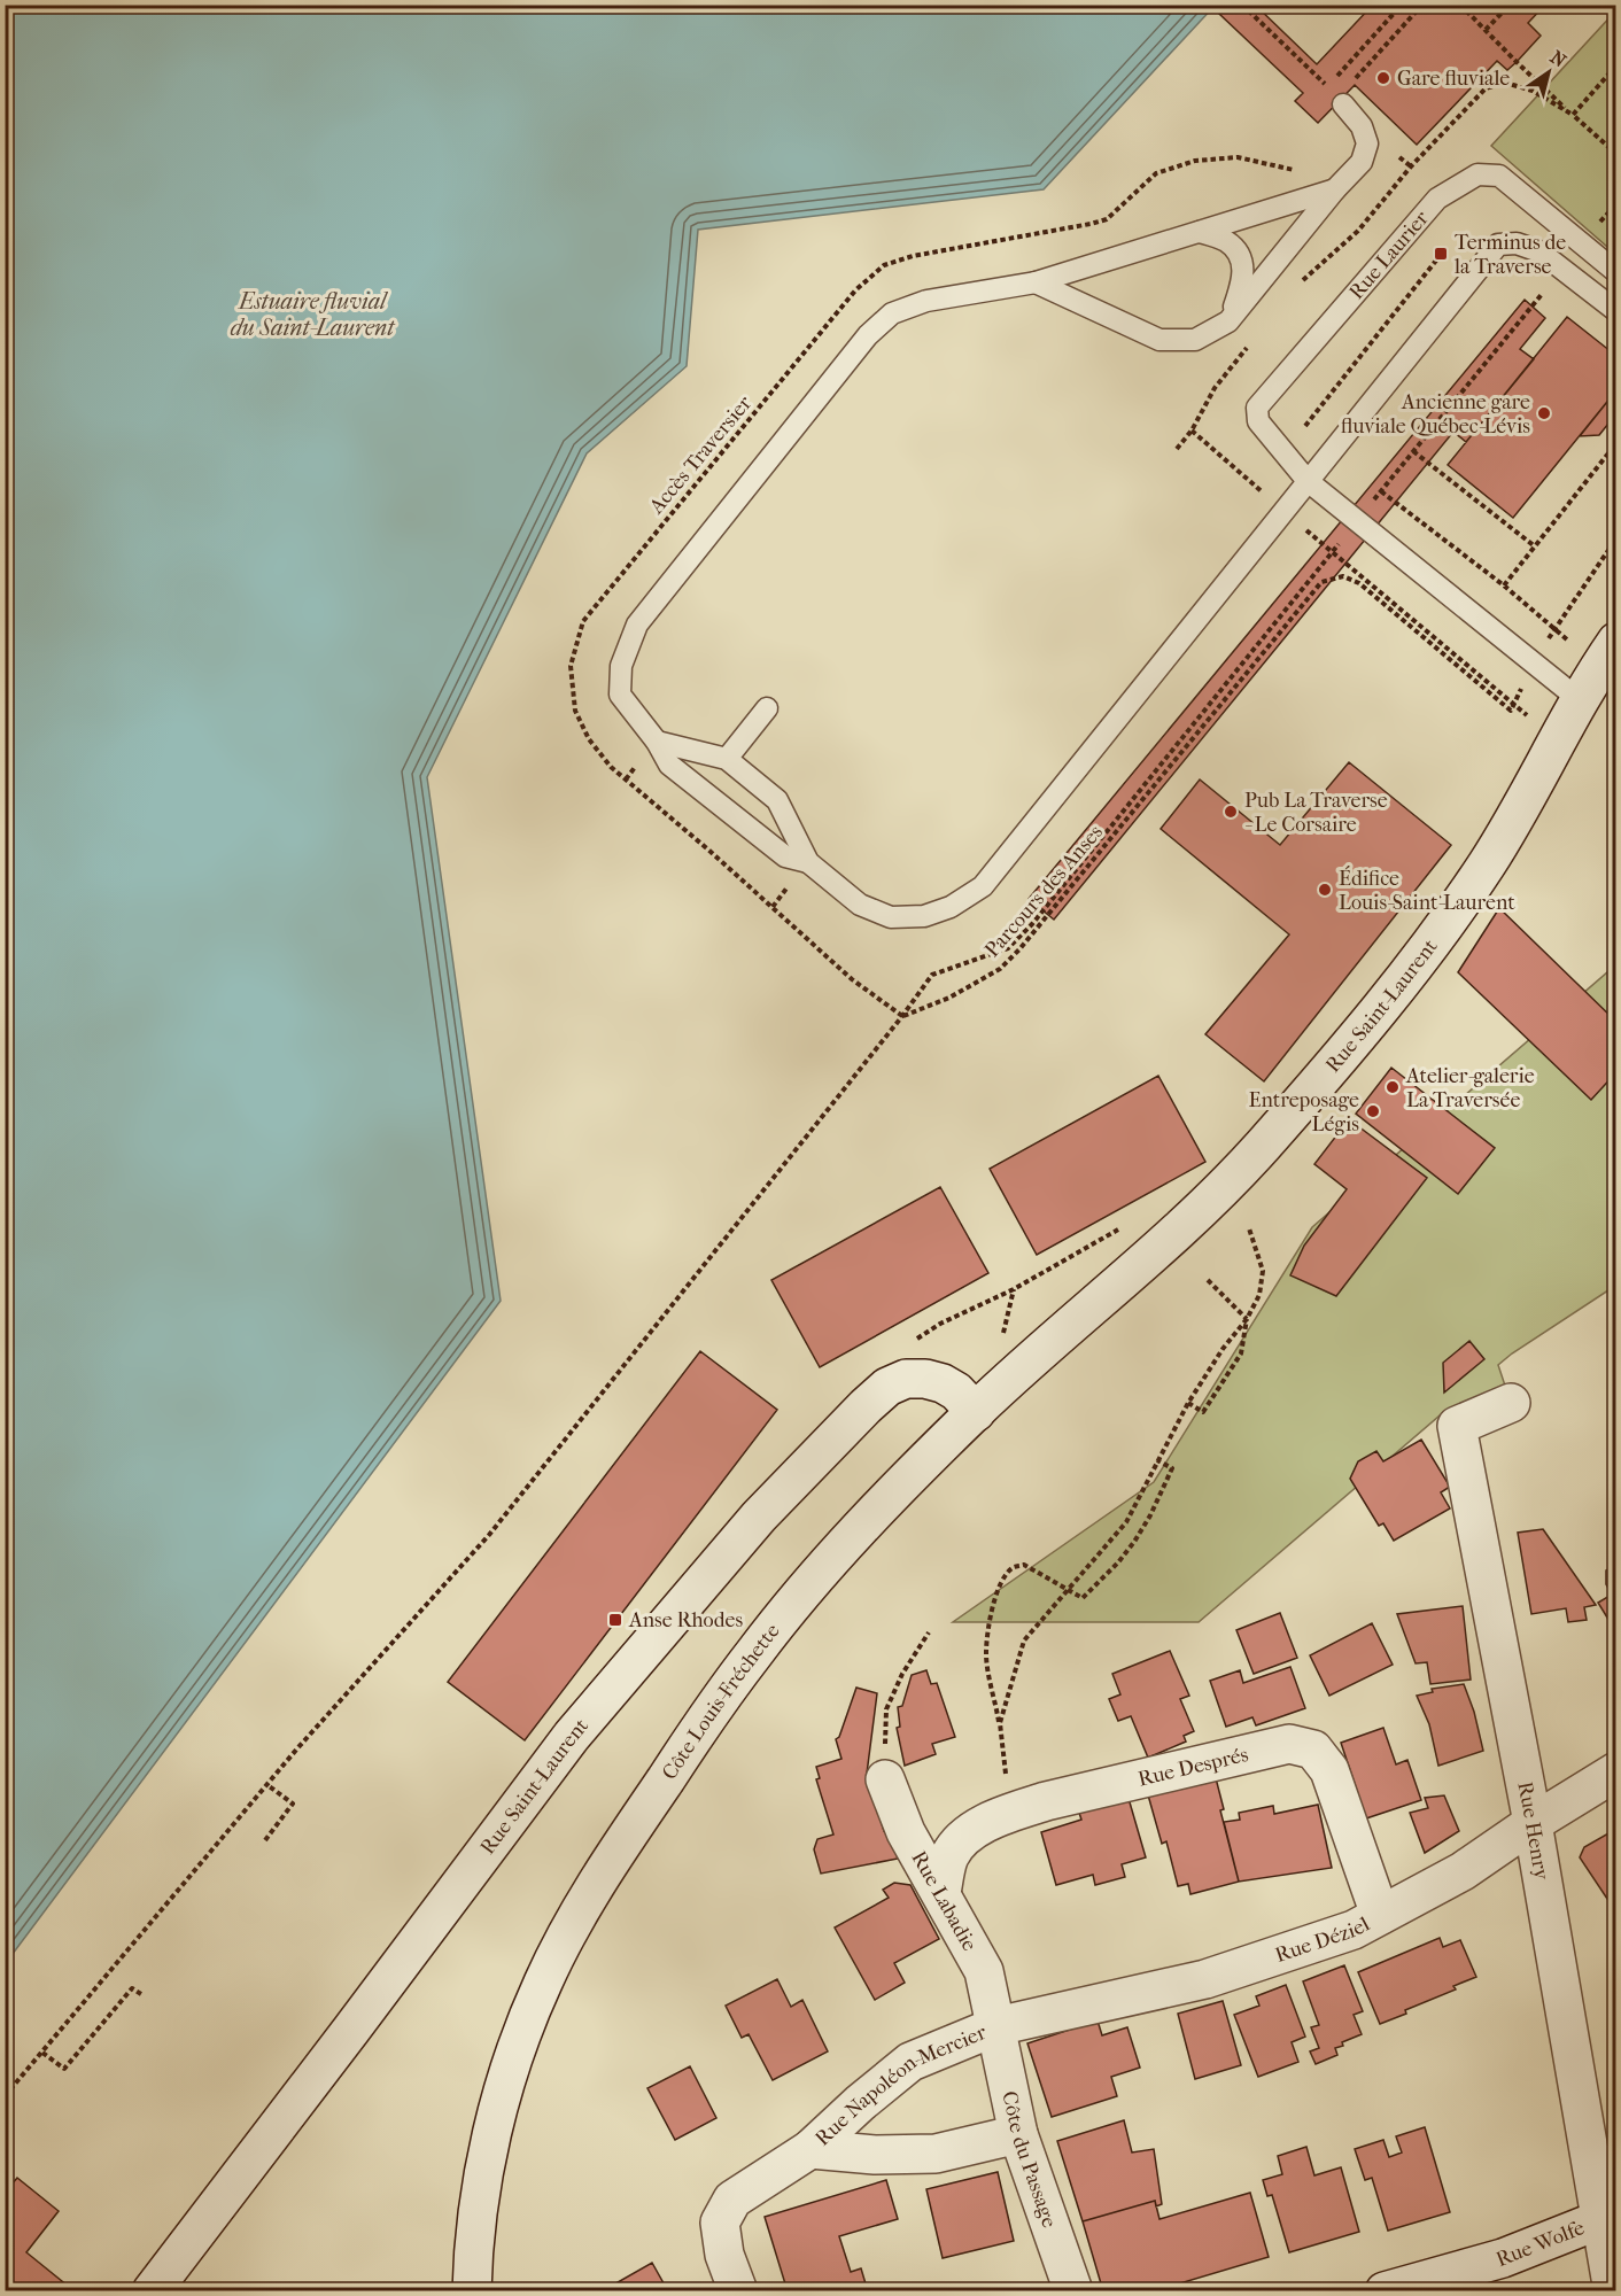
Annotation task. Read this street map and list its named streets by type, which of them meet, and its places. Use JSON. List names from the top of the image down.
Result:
{
  "streets": {
    "street": [
      "Rue Saint-Laurent",
      "Côte Louis-Fréchette",
      "Rue Després",
      "Rue Henry",
      "Rue Labadie",
      "Rue Déziel",
      "Rue Napoléon-Mercier",
      "Côte du Passage",
      "Rue Wolfe"
    ],
    "lane": ["Rue Laurier"],
    "path": ["Accès Traversier", "Parcours des Anses"]
  },
  "crossings": [
    ["Rue Laurier", "Parcours des Anses"],
    ["Rue Laurier", "Rue Saint-Laurent"],
    ["Accès Traversier", "Parcours des Anses"],
    ["Rue Saint-Laurent", "Côte Louis-Fréchette"],
    ["Rue Després", "Rue Labadie"],
    ["Rue Després", "Rue Déziel"],
    ["Rue Henry", "Rue Déziel"],
    ["Rue Henry", "Rue Wolfe"],
    ["Rue Labadie", "Rue Déziel"],
    ["Rue Labadie", "Rue Napoléon-Mercier"],
    ["Rue Labadie", "Côte du Passage"],
    ["Rue Déziel", "Rue Napoléon-Mercier"],
    ["Rue Déziel", "Côte du Passage"],
    ["Rue Napoléon-Mercier", "Côte du Passage"]
  ],
  "water": ["Estuaire fluvial du Saint-Laurent"],
  "places": {
    "other": [
      "Gare fluviale",
      "Ancienne gare fluviale Québec-Lévis",
      "Pub La Traverse - Le Corsaire",
      "Édifice Louis-Saint-Laurent",
      "Atelier-galerie La Traversée",
      "Entreposage Légis"
    ],
    "transit": ["Terminus de la Traverse", "Anse Rhodes"]
  },
  "north": "top right"
}
